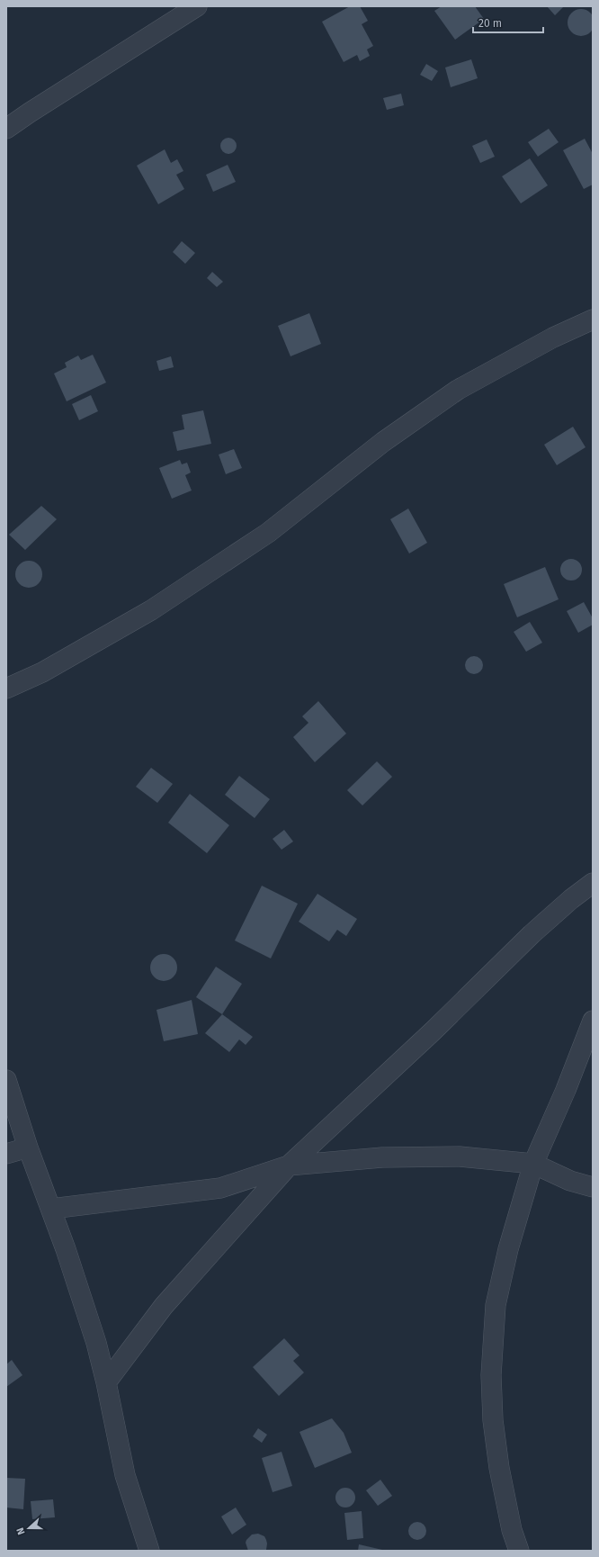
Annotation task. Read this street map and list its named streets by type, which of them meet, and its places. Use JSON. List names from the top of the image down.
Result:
{
  "scale_bar": "20 m",
  "north": "left"
}
